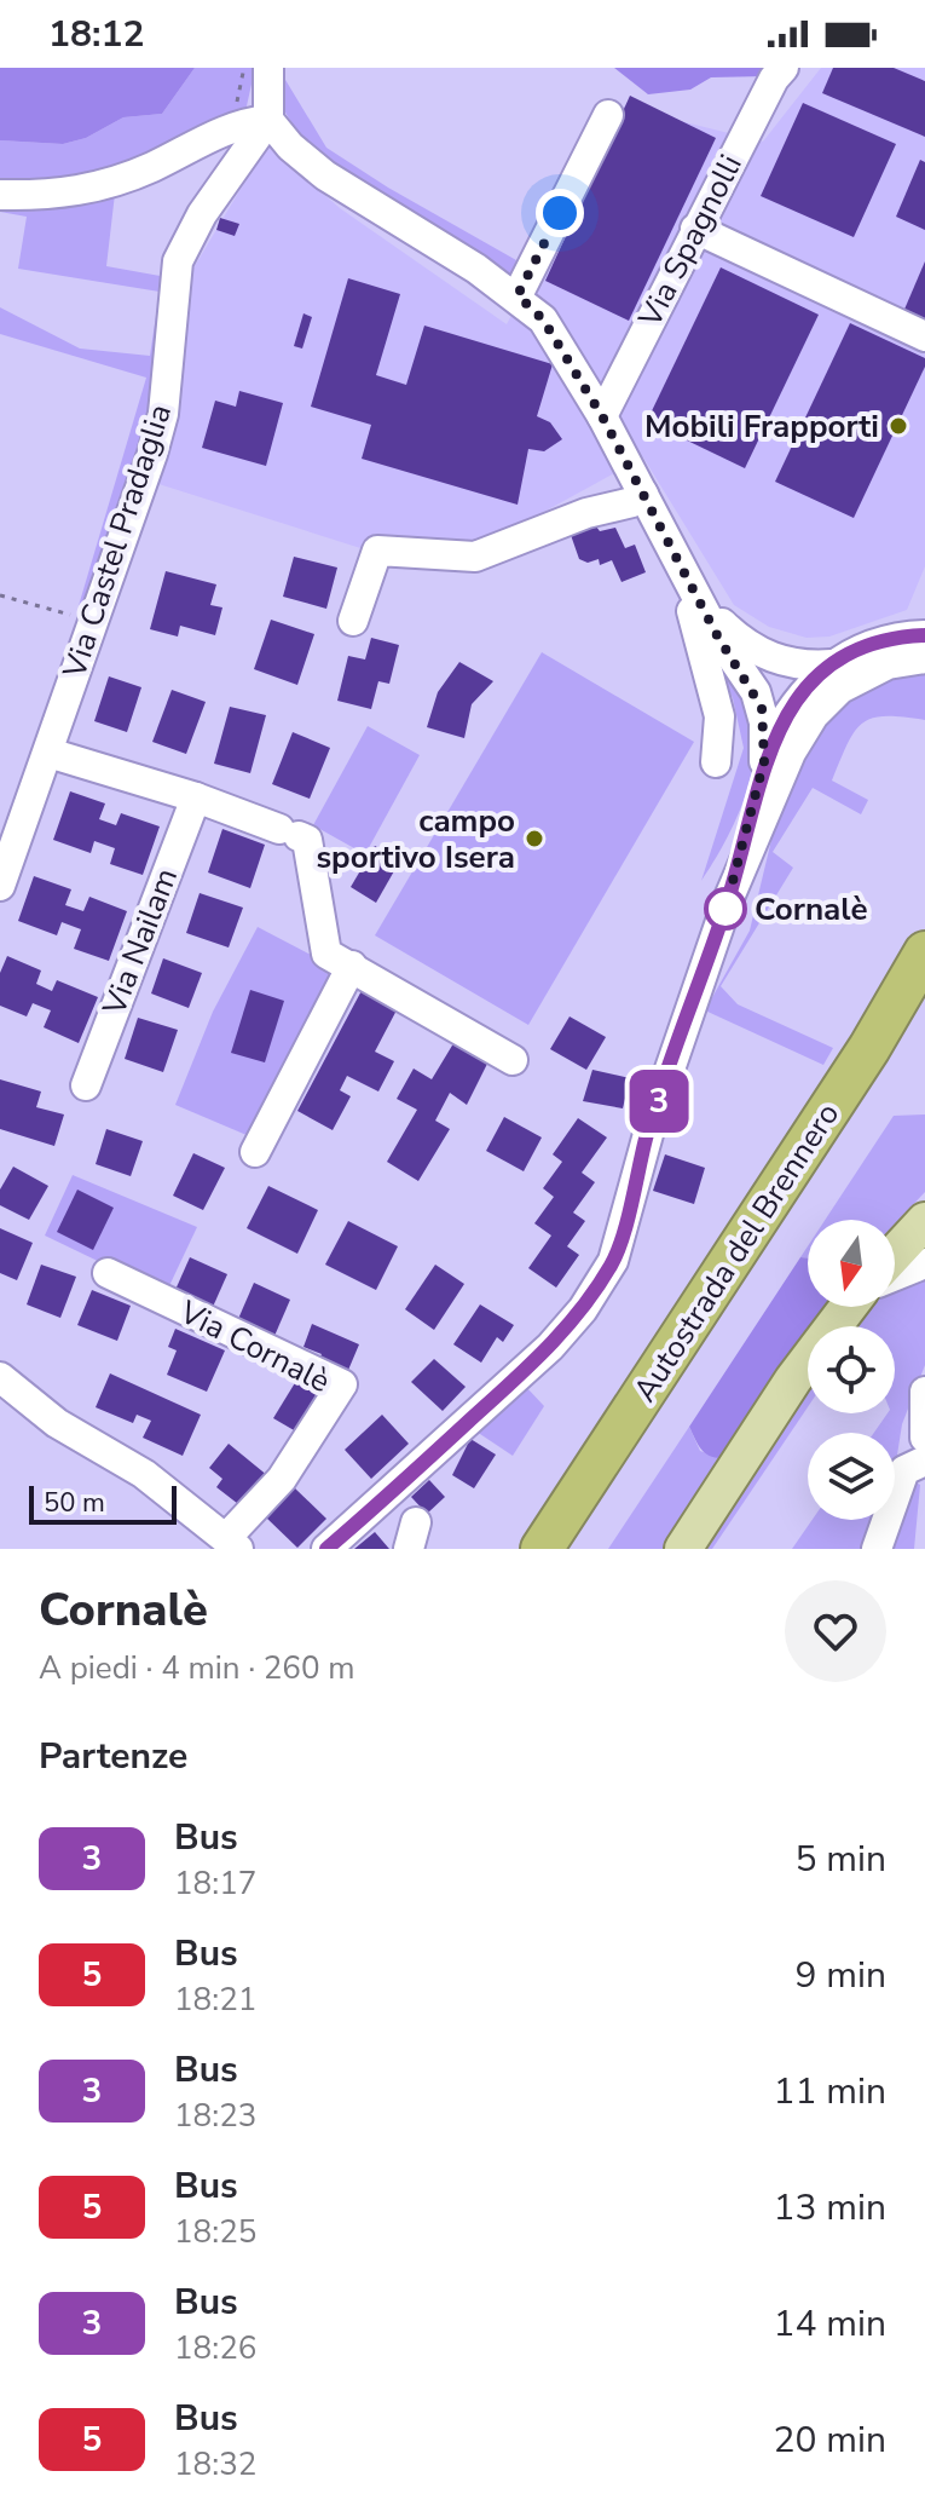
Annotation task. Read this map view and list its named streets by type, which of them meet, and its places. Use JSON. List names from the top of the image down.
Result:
{
  "streets": {
    "highway": ["Autostrada del Brennero"],
    "street": [
      "Via Spagnolli",
      "Via Castel Pradaglia",
      "Via Nailam",
      "Via Cornalè"
    ]
  },
  "places": ["Mobili Frapporti", "campo sportivo Isera", "Cornalè"],
  "lines": ["bus line 3"],
  "scale_bar": "50 m",
  "north": "bottom",
  "page": {
    "status": "18:12",
    "on_map": "3",
    "scale": "50 m",
    "heading": [
      ["Cornalè", "A piedi · 4 min · 260 m"],
      "Partenze"
    ],
    "list": [
      {
        "mark": "3",
        "name": "Bus",
        "note": "18:17",
        "value": "5 min"
      },
      {
        "mark": "5",
        "name": "Bus",
        "note": "18:21",
        "value": "9 min"
      },
      {
        "mark": "3",
        "name": "Bus",
        "note": "18:23",
        "value": "11 min"
      },
      {
        "mark": "5",
        "name": "Bus",
        "note": "18:25",
        "value": "13 min"
      },
      {
        "mark": "3",
        "name": "Bus",
        "note": "18:26",
        "value": "14 min"
      },
      {
        "mark": "5",
        "name": "Bus",
        "note": "18:32",
        "value": "20 min"
      }
    ]
  }
}
